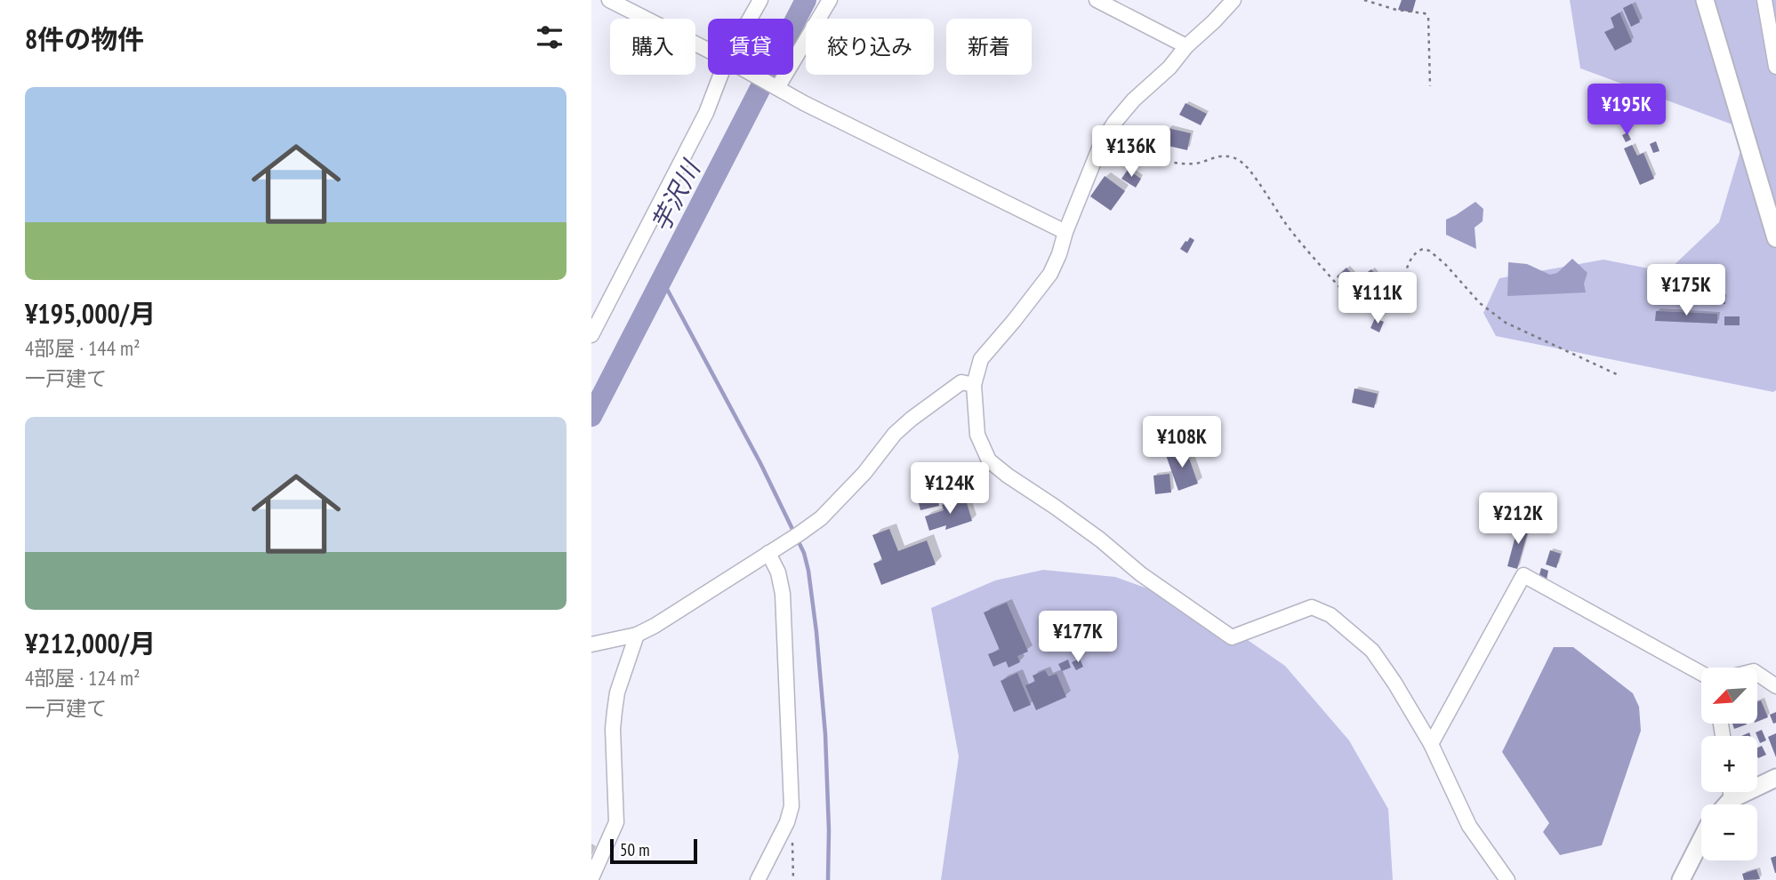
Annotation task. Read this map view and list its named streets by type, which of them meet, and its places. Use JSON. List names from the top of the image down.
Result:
{
  "water": ["芋沢川"],
  "scale_bar": "50 m",
  "north": "bottom left",
  "page": {
    "heading": "8件の物件",
    "chip": [
      "購入",
      "賃貸",
      "絞り込み",
      "新着"
    ],
    "list": [
      {
        "name": "¥195,000/月",
        "note": "4部屋 · 144 m² · 一戸建て"
      },
      {
        "name": "¥212,000/月",
        "note": "4部屋 · 124 m² · 一戸建て"
      }
    ],
    "price": [
      "¥195K",
      "¥136K",
      "¥175K",
      "¥111K",
      "¥108K",
      "¥124K",
      "¥212K",
      "¥177K"
    ],
    "map_buttons": ["+", "−"],
    "scale": "50 m"
  }
}
